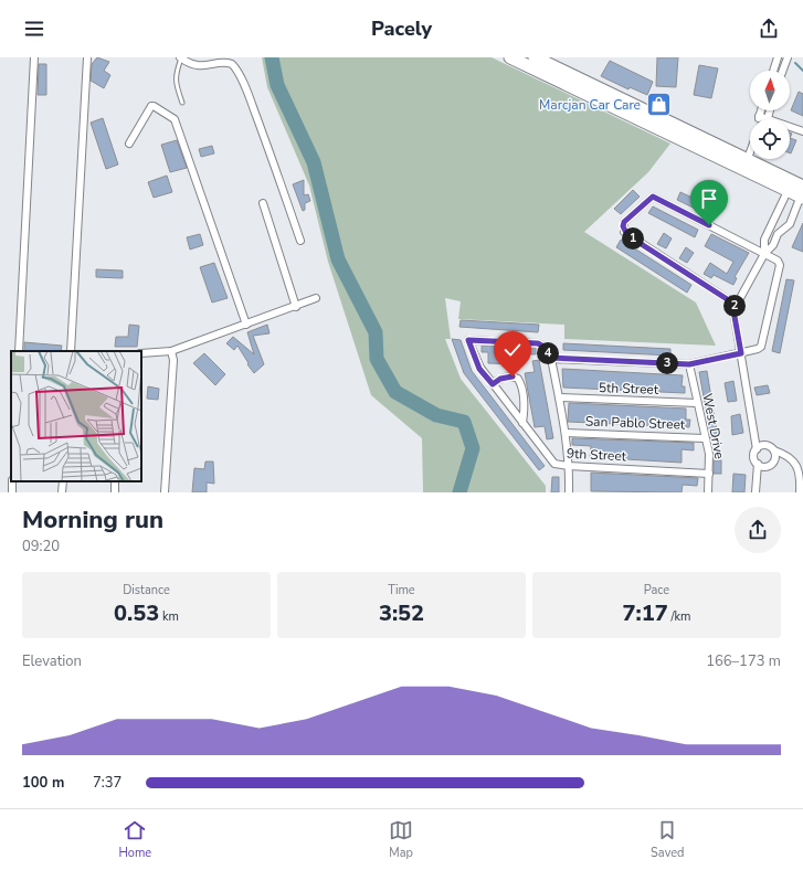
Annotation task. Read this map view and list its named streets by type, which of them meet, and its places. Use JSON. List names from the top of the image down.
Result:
{
  "streets": {
    "street": [
      "5th Street",
      "San Pablo Street",
      "West Drive",
      "9th Street"
    ]
  },
  "crossings": [
    ["5th Street", "West Drive"],
    ["San Pablo Street", "West Drive"],
    ["West Drive", "9th Street"]
  ],
  "places": {
    "shop": ["Marcjan Car Care"]
  },
  "north": "top",
  "page": {
    "header": "Pacely",
    "pins": [
      "1",
      "2",
      "4",
      "3"
    ],
    "heading": ["Morning run", "09:20"],
    "stats": [
      ["Distance", "0.53 km"],
      ["Time", "3:52"],
      ["Pace", "7:17 /km"]
    ],
    "chart": ["Elevation", "166–173 m"],
    "list": [
      {
        "name": "100 m",
        "note": "7:37"
      }
    ],
    "tabs": ["Home", "Map", "Saved"]
  }
}
